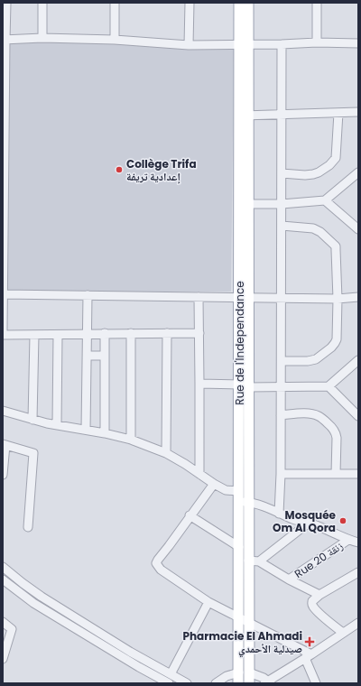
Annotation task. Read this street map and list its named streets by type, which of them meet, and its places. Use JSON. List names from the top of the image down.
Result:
{
  "streets": {
    "main road": ["Rue de l'Independance"],
    "street": ["Rue 20 زنقة"]
  },
  "places": {
    "other": ["Collège Trifa إعدادية تريفة", "Mosquée Om Al Qora"],
    "health": ["Pharmacie El Ahmadi صيدلية الأحمدي"]
  }
}
